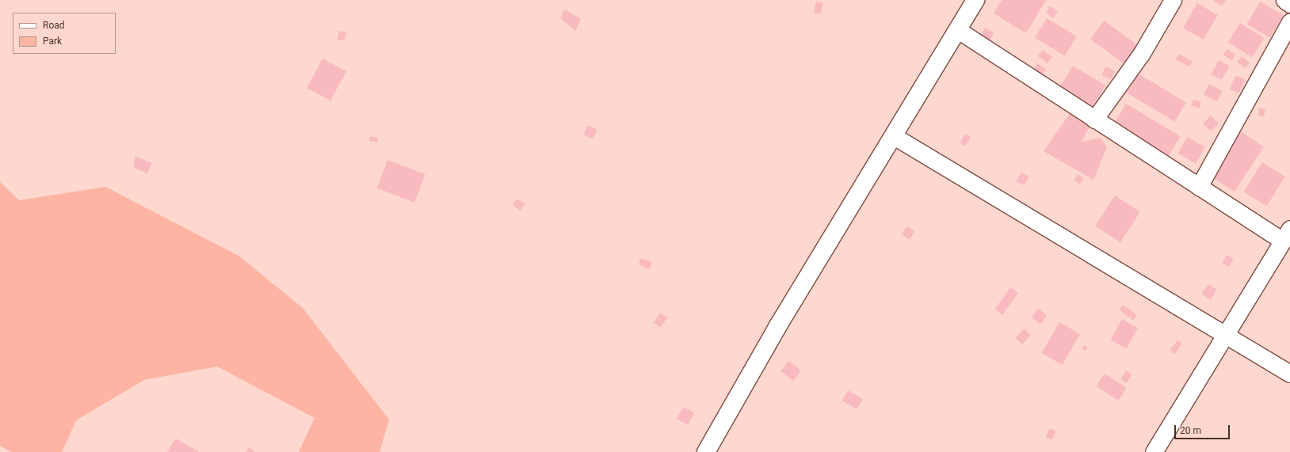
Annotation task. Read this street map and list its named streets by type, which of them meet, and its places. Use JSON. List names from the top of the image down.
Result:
{
  "legend": ["Road", "Park"],
  "scale_bar": "20 m"
}
